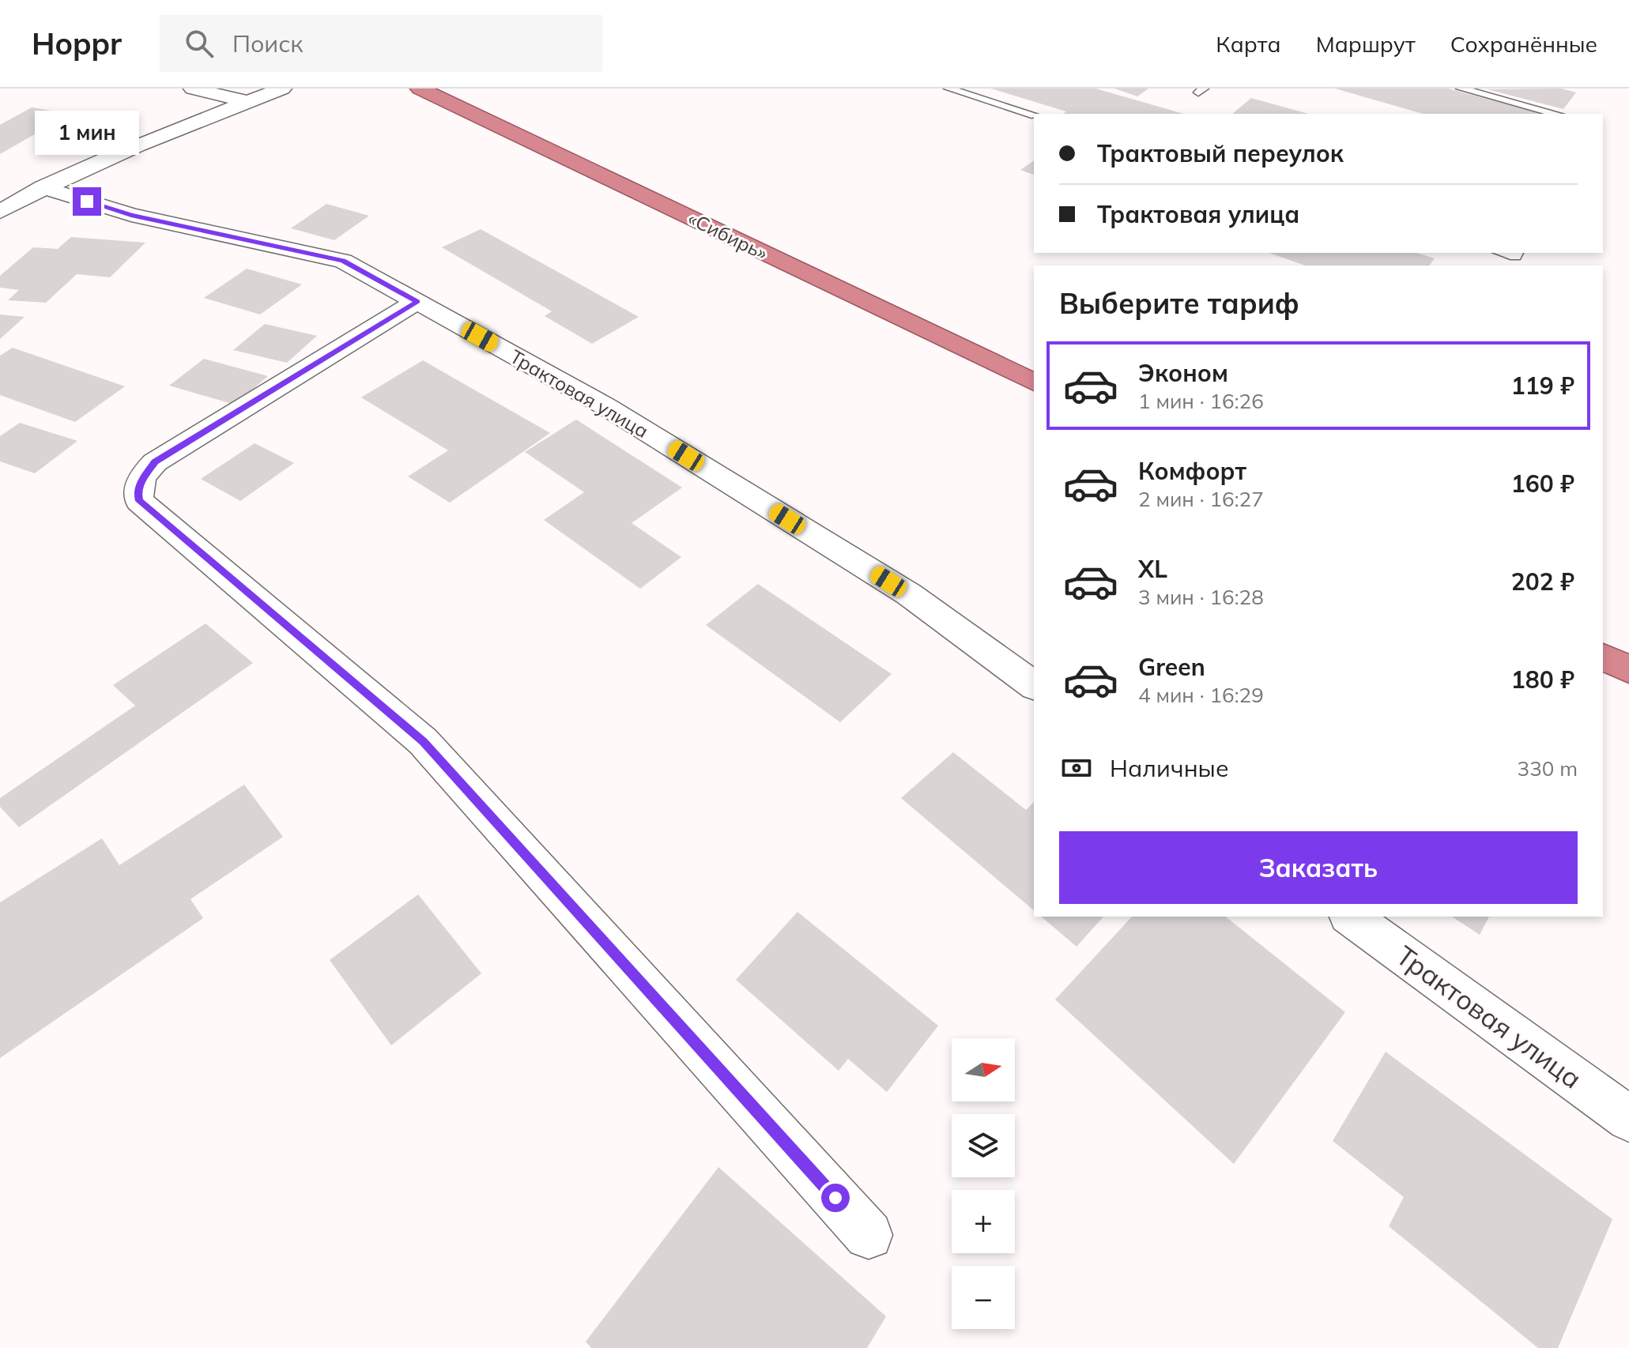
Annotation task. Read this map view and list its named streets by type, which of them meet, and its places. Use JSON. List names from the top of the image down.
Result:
{
  "streets": {
    "highway": ["«Сибирь»"],
    "street": ["Трактовая улица"]
  },
  "north": "right",
  "page": {
    "header": "Hoppr",
    "search": "Поиск",
    "nav": ["Карта", "Маршрут", "Сохранённые"],
    "bubble": "1 мин",
    "banner": ["Трактовый переулок", "Трактовая улица"],
    "heading": "Выберите тариф",
    "list": [
      {
        "name": "Эконом",
        "note": "1 мин · 16:26",
        "value": "119 ₽"
      },
      {
        "name": "Комфорт",
        "note": "2 мин · 16:27",
        "value": "160 ₽"
      },
      {
        "name": "XL",
        "note": "3 мин · 16:28",
        "value": "202 ₽"
      },
      {
        "name": "Green",
        "note": "4 мин · 16:29",
        "value": "180 ₽"
      }
    ],
    "pay": ["Наличные", "330 m"],
    "buttons": "Заказать",
    "map_buttons": ["+", "−"]
  }
}
